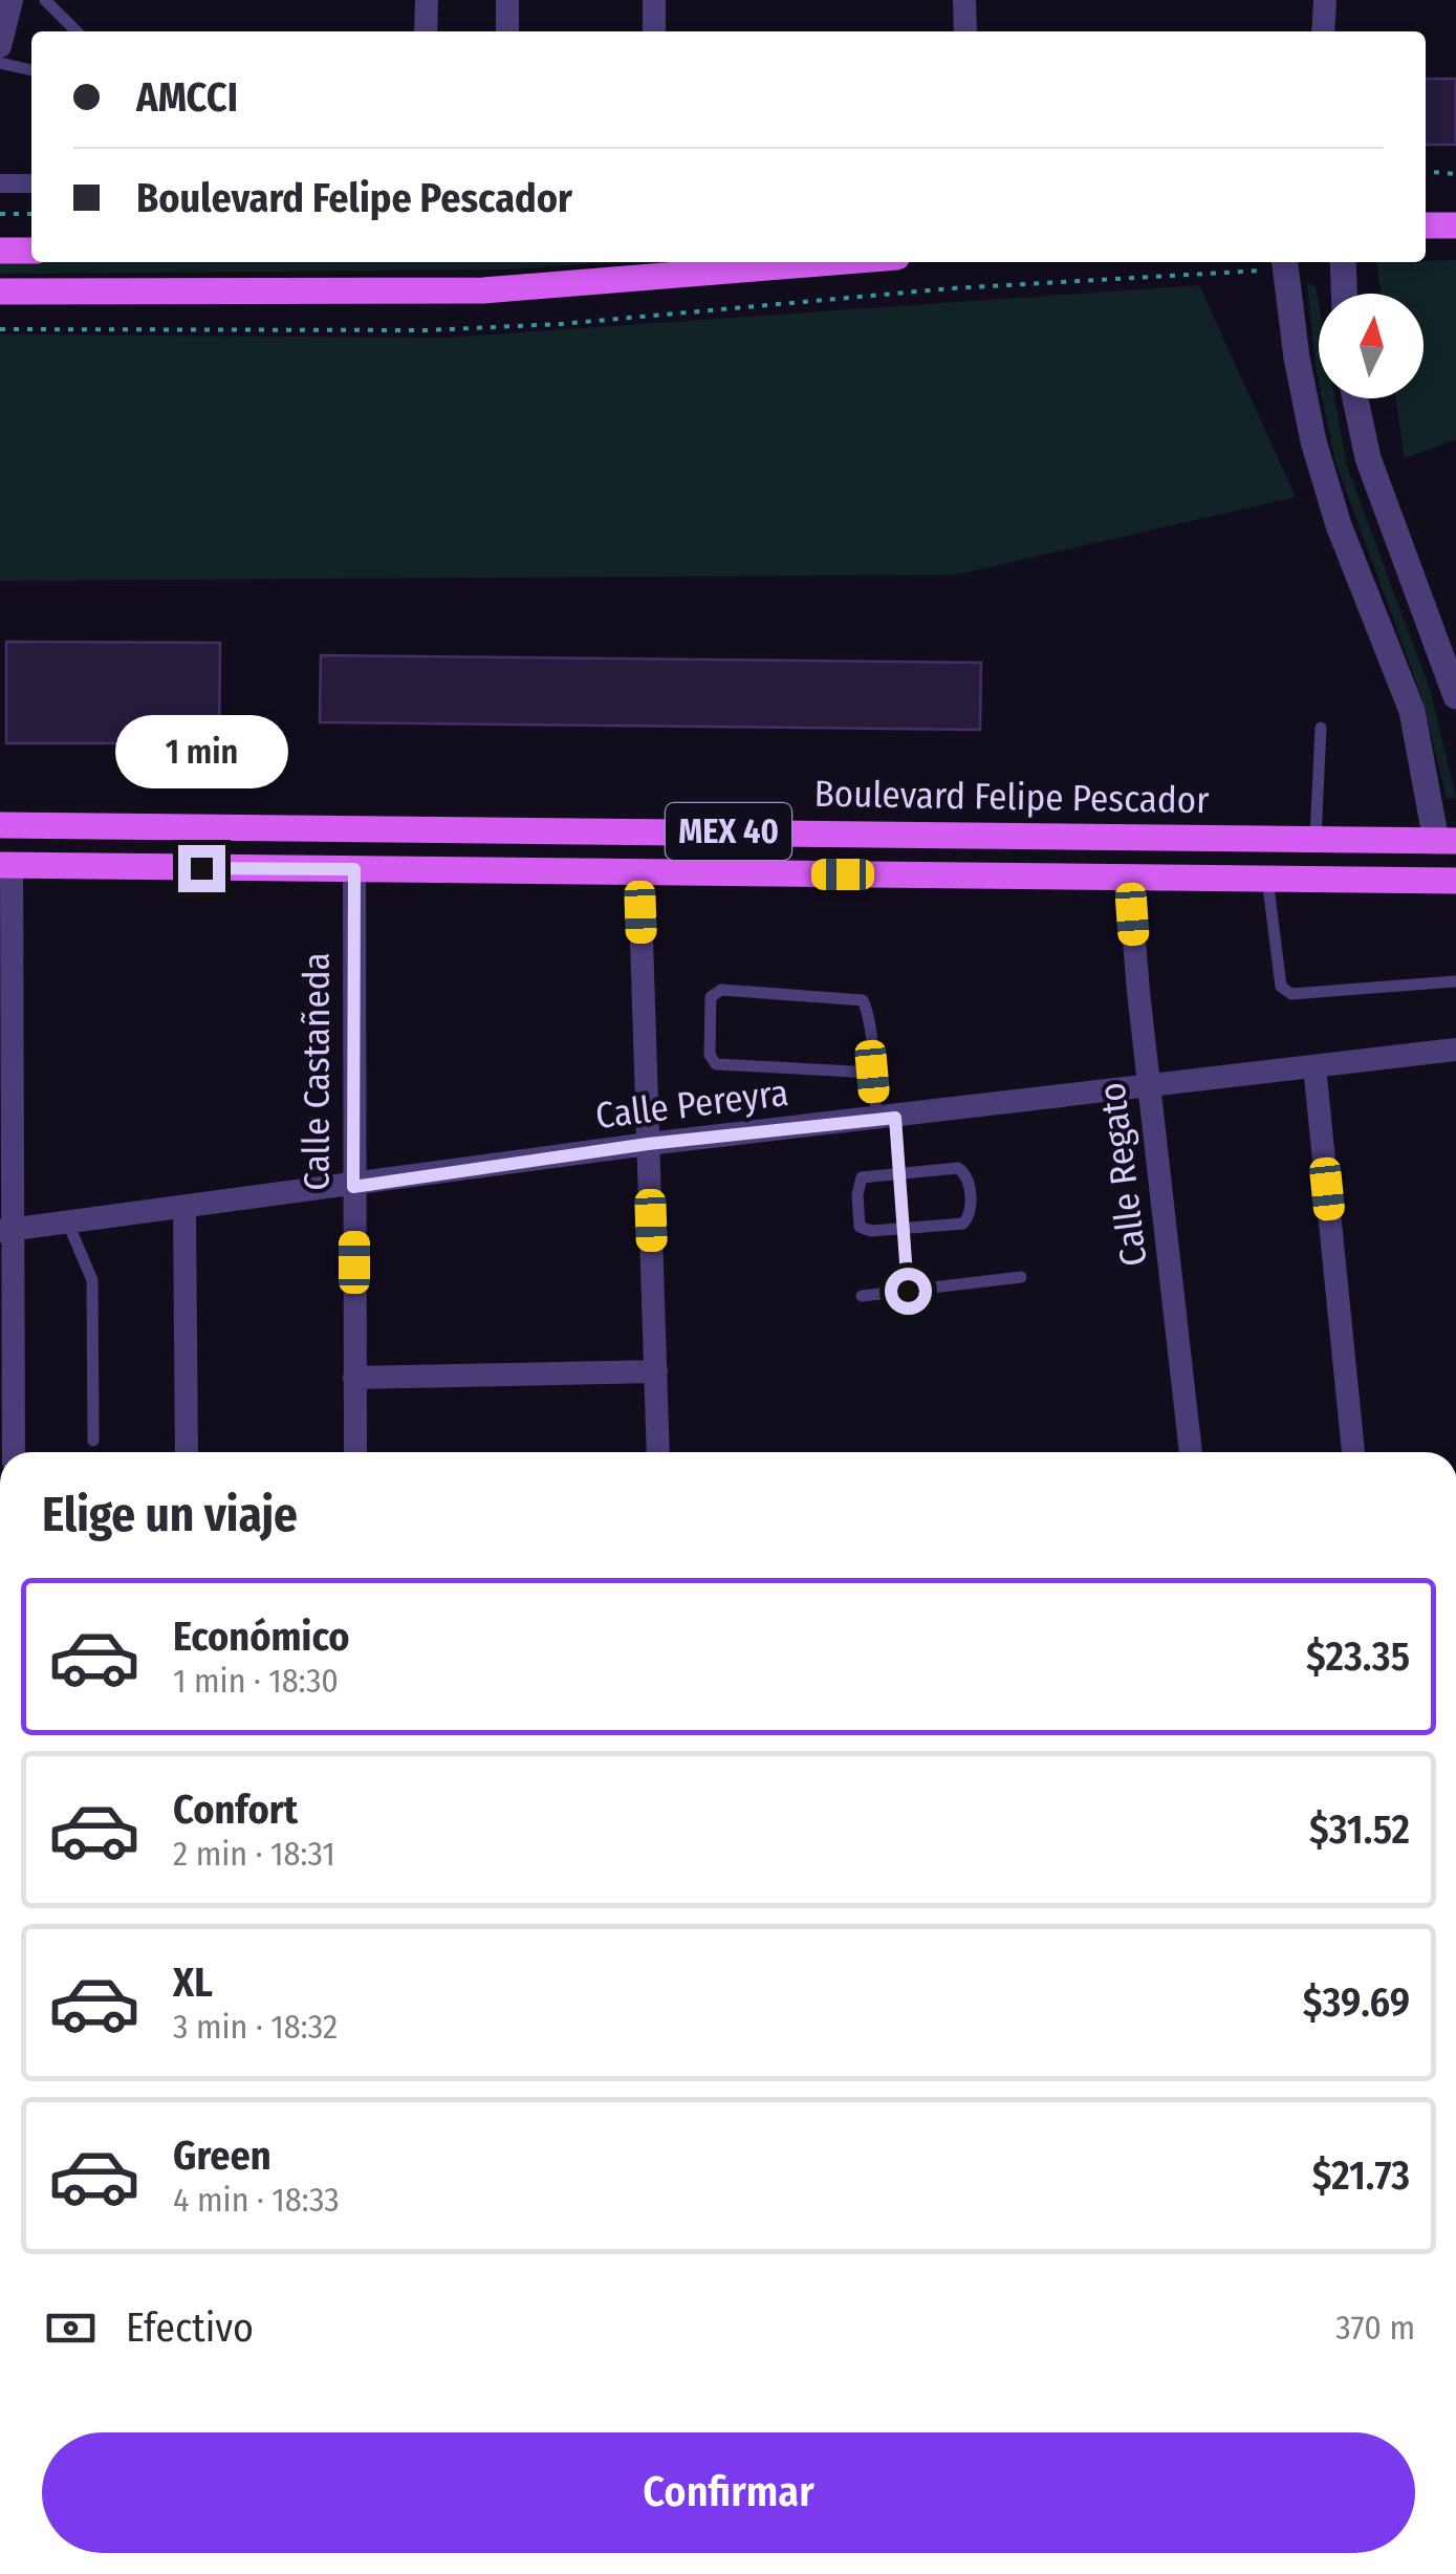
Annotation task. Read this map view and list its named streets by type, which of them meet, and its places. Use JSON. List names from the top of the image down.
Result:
{
  "streets": {
    "main road": ["Boulevard Felipe Pescador", "MEX 40"],
    "street": ["Calle Castañeda", "Calle Pereyra", "Calle Regato"]
  },
  "crossings": [
    ["MEX 40", "Calle Castañeda"],
    ["MEX 40", "Calle Regato"],
    ["Calle Castañeda", "Calle Pereyra"],
    ["Calle Pereyra", "Calle Regato"]
  ],
  "north": "top",
  "page": {
    "banner": ["AMCCI", "Boulevard Felipe Pescador"],
    "bubble": "1 min",
    "heading": "Elige un viaje",
    "list": [
      {
        "name": "Económico",
        "note": "1 min · 18:30",
        "value": "$23.35"
      },
      {
        "name": "Confort",
        "note": "2 min · 18:31",
        "value": "$31.52"
      },
      {
        "name": "XL",
        "note": "3 min · 18:32",
        "value": "$39.69"
      },
      {
        "name": "Green",
        "note": "4 min · 18:33",
        "value": "$21.73"
      }
    ],
    "pay": ["Efectivo", "370 m"],
    "buttons": "Confirmar"
  }
}
